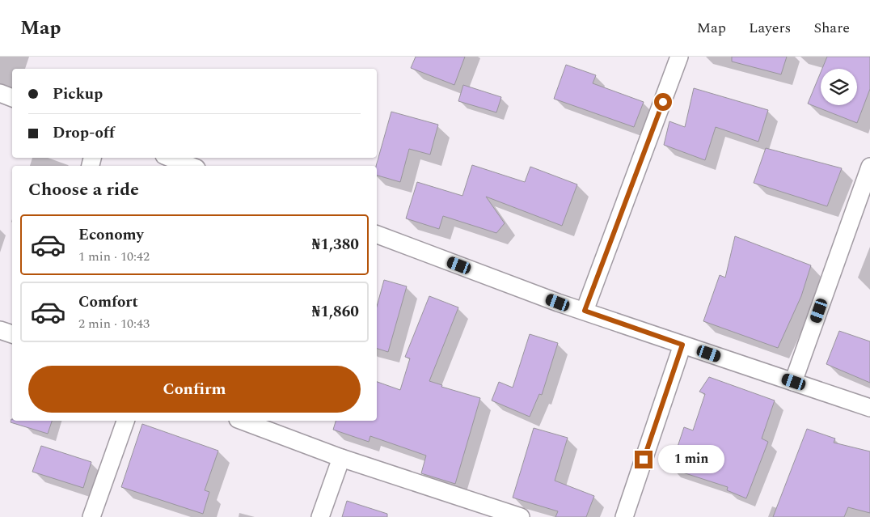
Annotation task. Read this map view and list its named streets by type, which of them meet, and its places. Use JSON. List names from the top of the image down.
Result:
{
  "page": {
    "header": "Map",
    "nav": ["Map", "Layers", "Share"],
    "banner": ["Pickup", "Drop-off"],
    "heading": "Choose a ride",
    "list": [
      {
        "name": "Economy",
        "note": "1 min · 10:42",
        "value": "₦1,380"
      },
      {
        "name": "Comfort",
        "note": "2 min · 10:43",
        "value": "₦1,860"
      }
    ],
    "buttons": "Confirm",
    "bubble": "1 min"
  }
}
